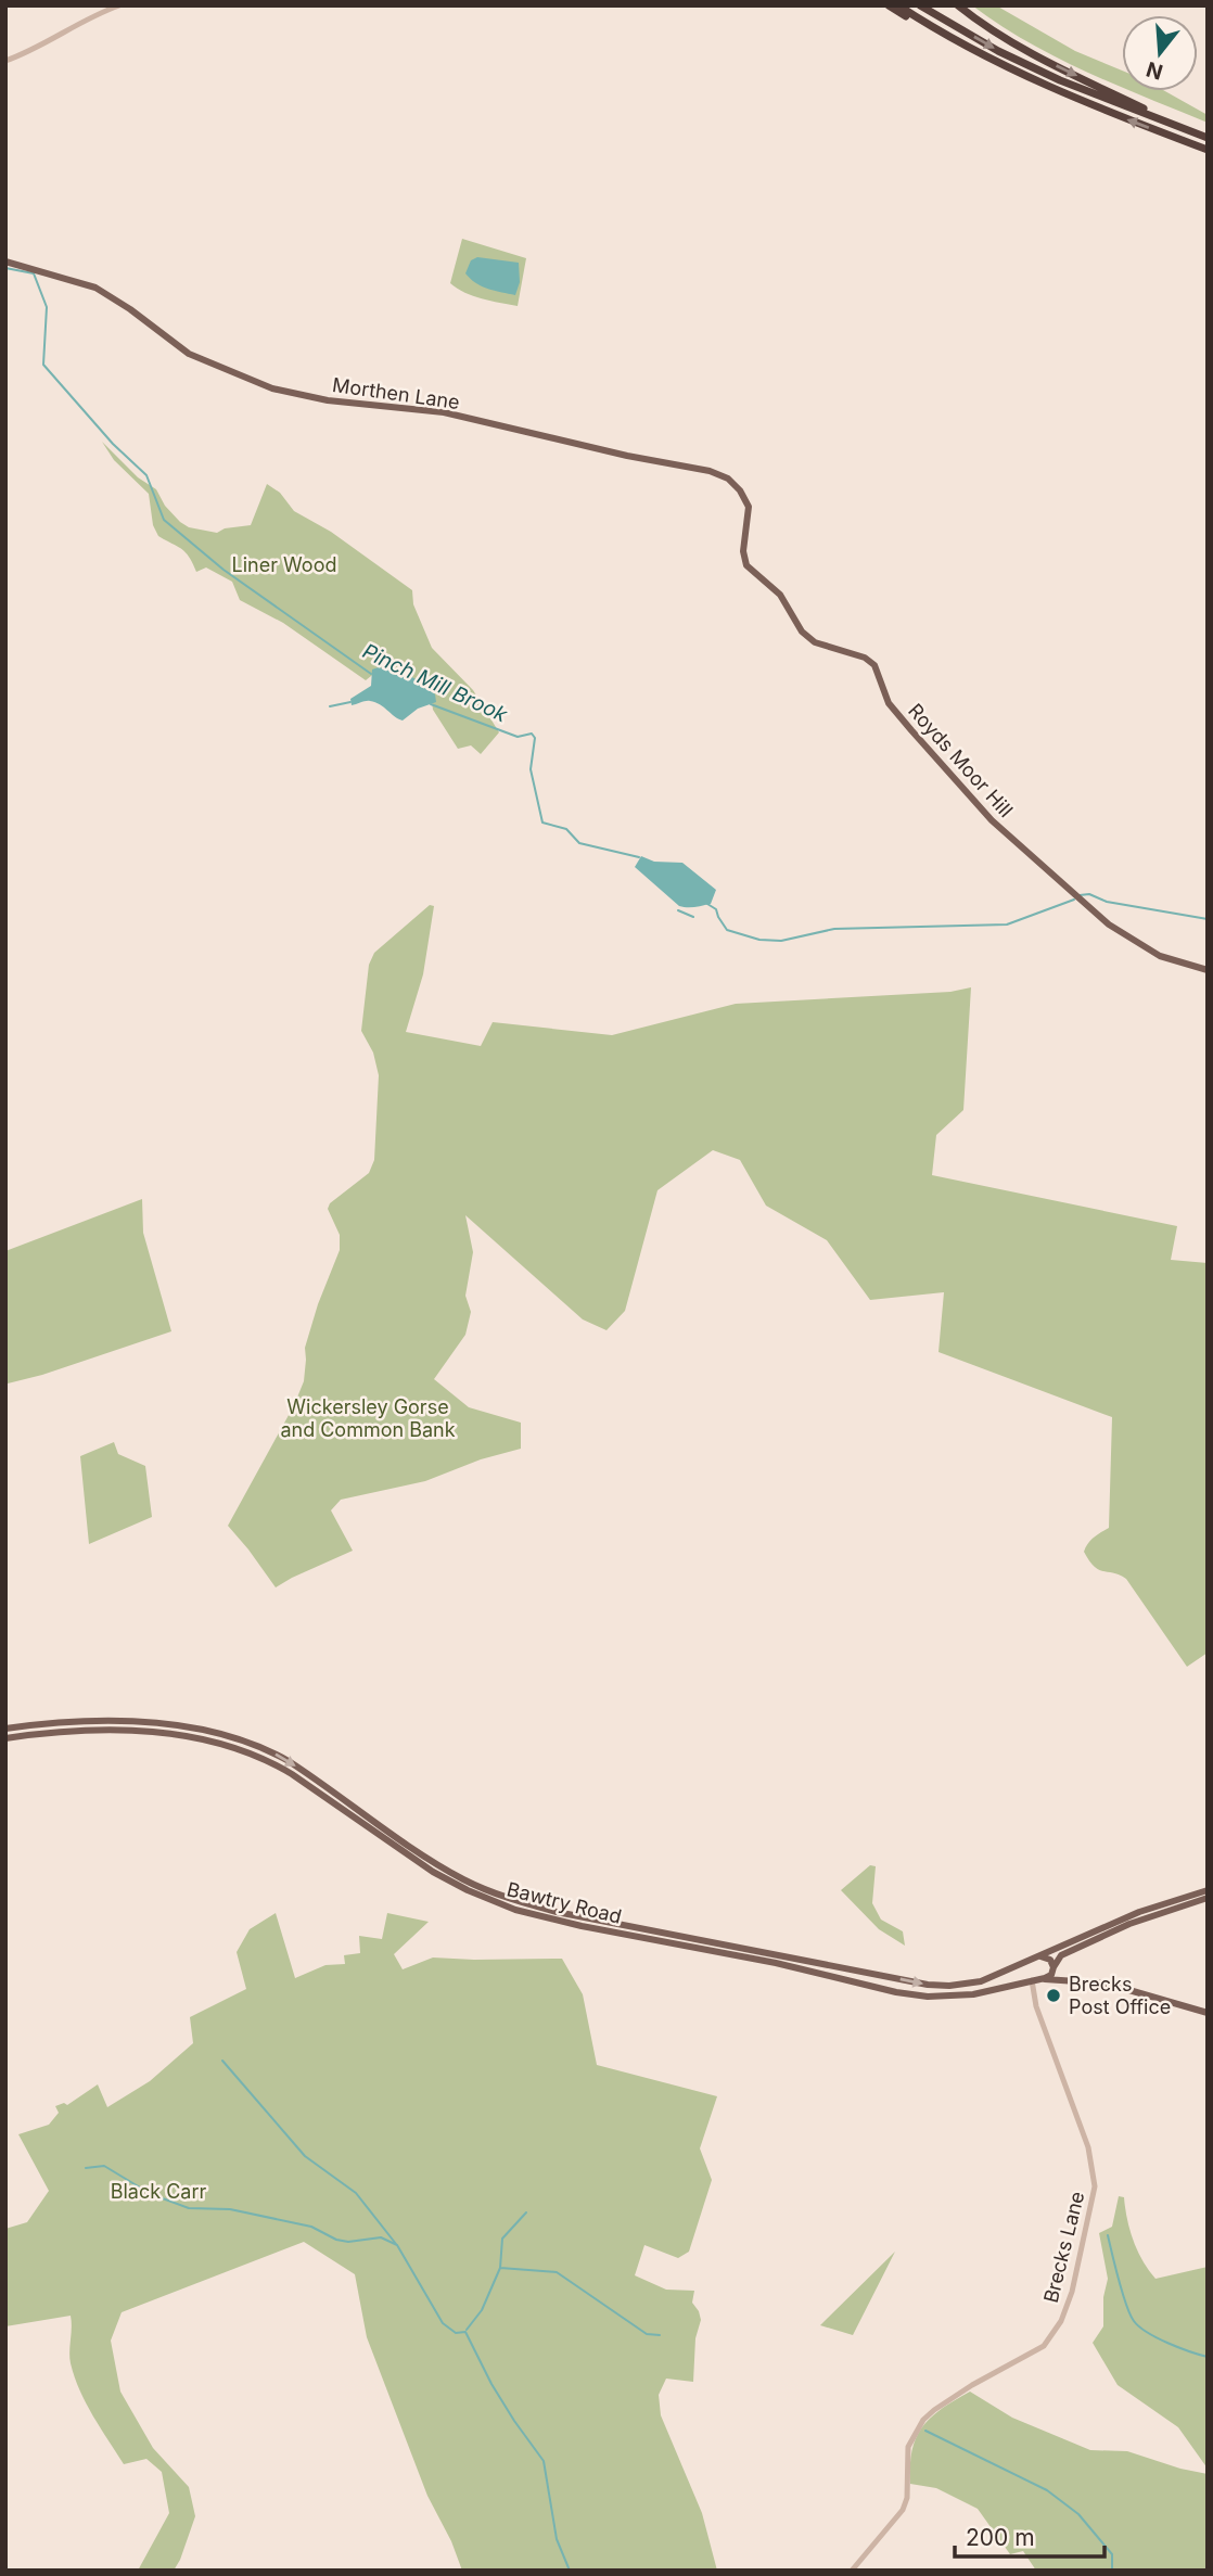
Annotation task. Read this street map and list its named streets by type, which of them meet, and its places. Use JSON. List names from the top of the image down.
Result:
{
  "streets": {
    "main road": ["Morthen Lane", "Royds Moor Hill", "Bawtry Road"],
    "street": ["Brecks Lane"]
  },
  "crossings": [
    ["Morthen Lane", "Royds Moor Hill"],
    ["Bawtry Road", "Brecks Lane"]
  ],
  "water": ["Pinch Mill Brook"],
  "parks": ["Liner Wood", "Wickersley Gorse and Common Bank", "Black Carr"],
  "places": ["Brecks Post Office"],
  "scale_bar": "200 m",
  "north": "bottom"
}
